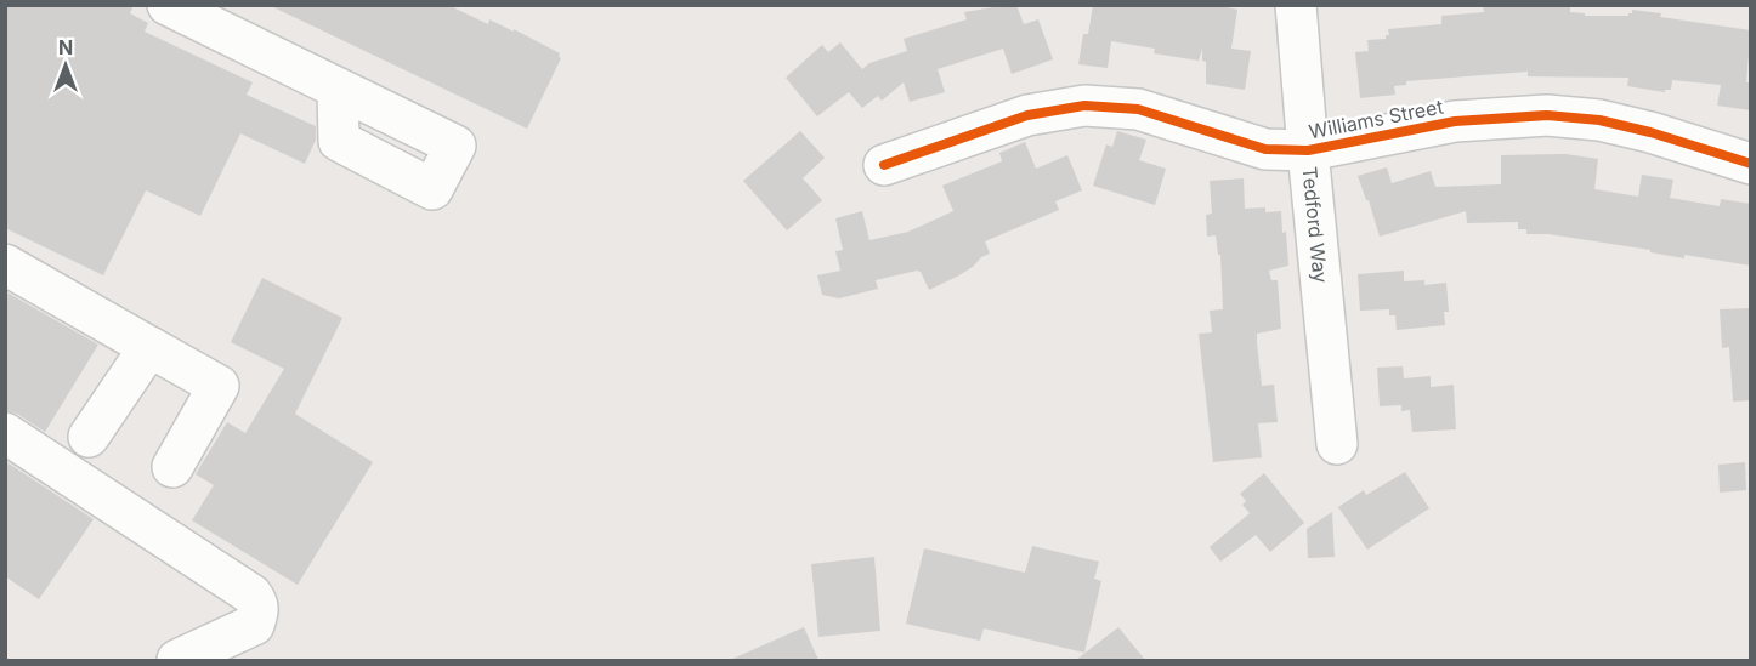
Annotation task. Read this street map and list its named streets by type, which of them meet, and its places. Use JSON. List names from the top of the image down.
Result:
{
  "streets": {
    "street": ["Williams Street", "Tedford Way"]
  },
  "crossings": [
    ["Williams Street", "Tedford Way"]
  ],
  "north": "top"
}
